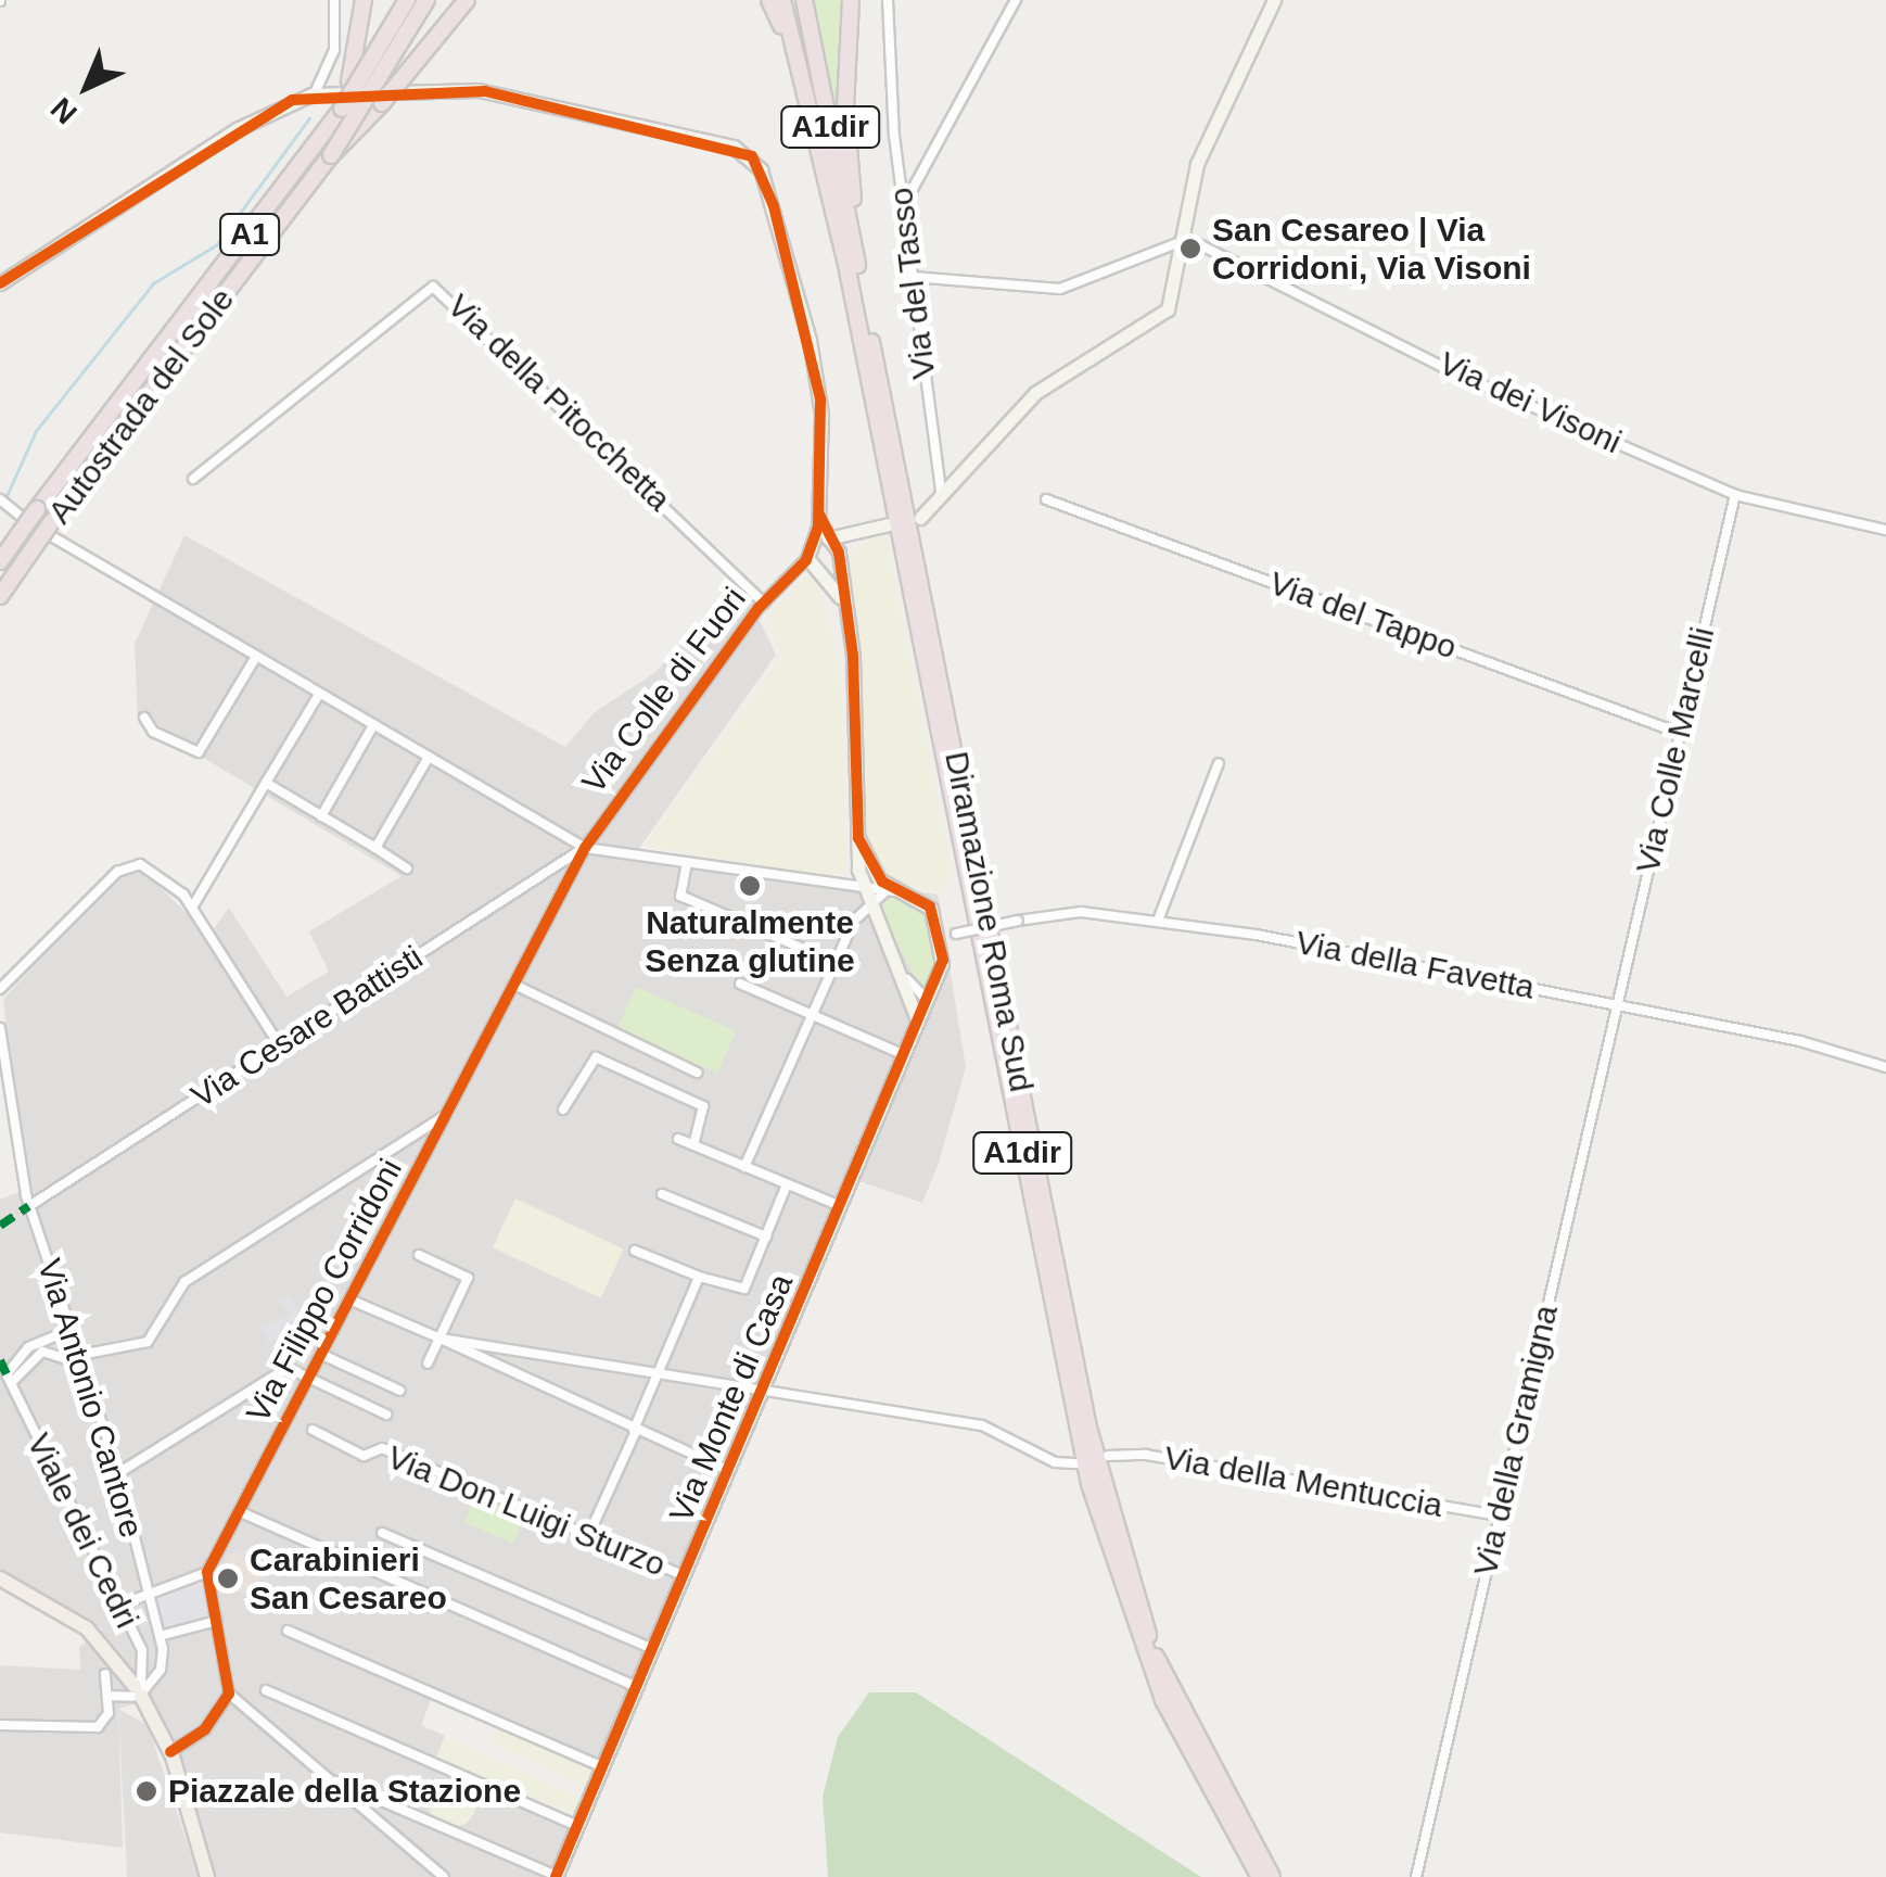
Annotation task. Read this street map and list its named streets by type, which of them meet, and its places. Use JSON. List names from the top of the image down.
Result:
{
  "streets": {
    "highway": [
      "A1dir",
      "A1",
      "Autostrada del Sole",
      "Diramazione Roma Sud"
    ],
    "street": [
      "Via del Tasso",
      "Via della Pitocchetta",
      "Via dei Visoni",
      "Via del Tappo",
      "Via Colle di Fuori",
      "Via Colle Marcelli",
      "Via della Favetta",
      "Via Cesare Battisti",
      "Via Filippo Corridoni",
      "Via Antonio Cantore",
      "Via Monte di Casa",
      "Via della Gramigna",
      "Via della Mentuccia",
      "Via Don Luigi Sturzo",
      "Viale dei Cedri"
    ]
  },
  "crossings": [
    ["A1dir", "Diramazione Roma Sud"],
    ["Via della Pitocchetta", "Via Colle di Fuori"],
    ["Via dei Visoni", "Via Colle Marcelli"],
    ["Via del Tappo", "Via Colle Marcelli"],
    ["Via Colle di Fuori", "Via Cesare Battisti"],
    ["Via Colle di Fuori", "Via Filippo Corridoni"],
    ["Via Colle Marcelli", "Via della Favetta"],
    ["Via Colle Marcelli", "Via della Gramigna"],
    ["Via della Favetta", "Via Monte di Casa"],
    ["Via della Favetta", "Via della Gramigna"],
    ["Via Cesare Battisti", "Via Filippo Corridoni"],
    ["Via Cesare Battisti", "Via Antonio Cantore"],
    ["Via Monte di Casa", "Via Don Luigi Sturzo"],
    ["Via della Gramigna", "Via della Mentuccia"]
  ],
  "places": [
    "San Cesareo | Via Corridoni, Via Visoni",
    "Naturalmente Senza glutine",
    "Carabinieri San Cesareo",
    "Piazzale della Stazione"
  ],
  "north": "bottom left"
}
